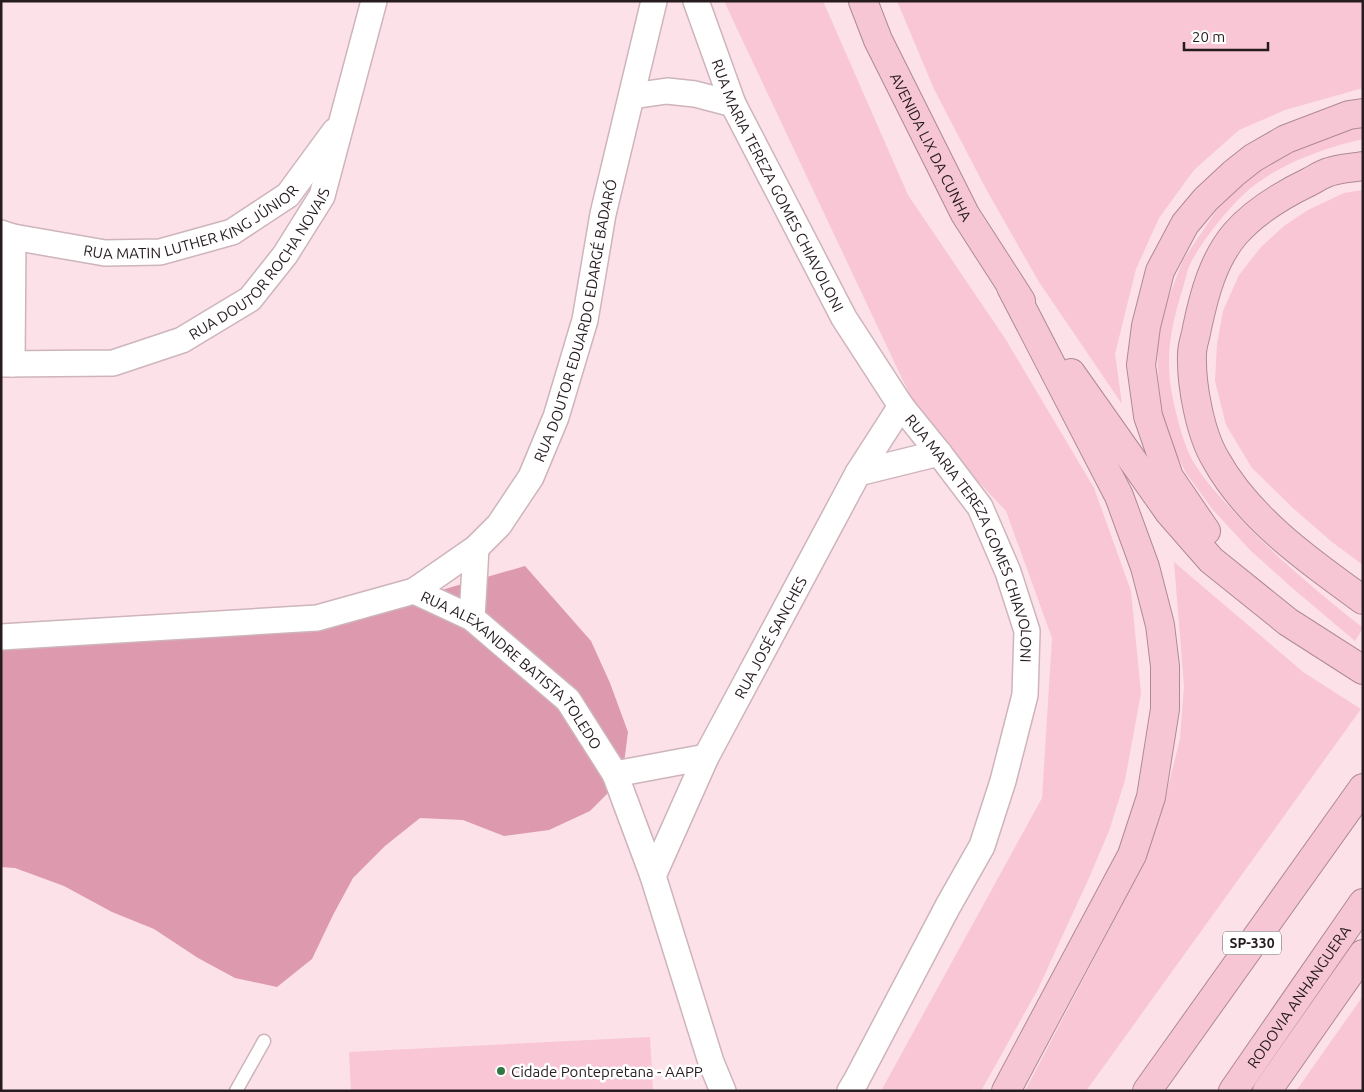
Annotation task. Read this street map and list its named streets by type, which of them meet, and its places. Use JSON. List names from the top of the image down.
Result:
{
  "streets": {
    "highway": ["AVENIDA LIX DA CUNHA", "SP-330", "RODOVIA ANHANGUERA"],
    "street": [
      "RUA MARIA TEREZA GOMES CHIAVOLONI",
      "RUA MATIN LUTHER KING JÚNIOR",
      "RUA DOUTOR ROCHA NOVAIS",
      "RUA DOUTOR EDUARDO EDARGÉ BADARÓ",
      "RUA JOSÉ SANCHES",
      "RUA ALEXANDRE BATISTA TOLEDO"
    ]
  },
  "crossings": [
    ["RUA MARIA TEREZA GOMES CHIAVOLONI", "RUA JOSÉ SANCHES"],
    ["RUA MATIN LUTHER KING JÚNIOR", "RUA DOUTOR ROCHA NOVAIS"],
    ["RUA DOUTOR EDUARDO EDARGÉ BADARÓ", "RUA ALEXANDRE BATISTA TOLEDO"],
    ["RUA JOSÉ SANCHES", "RUA ALEXANDRE BATISTA TOLEDO"]
  ],
  "places": ["Cidade Pontepretana - AAPP"],
  "scale_bar": "20 m"
}
